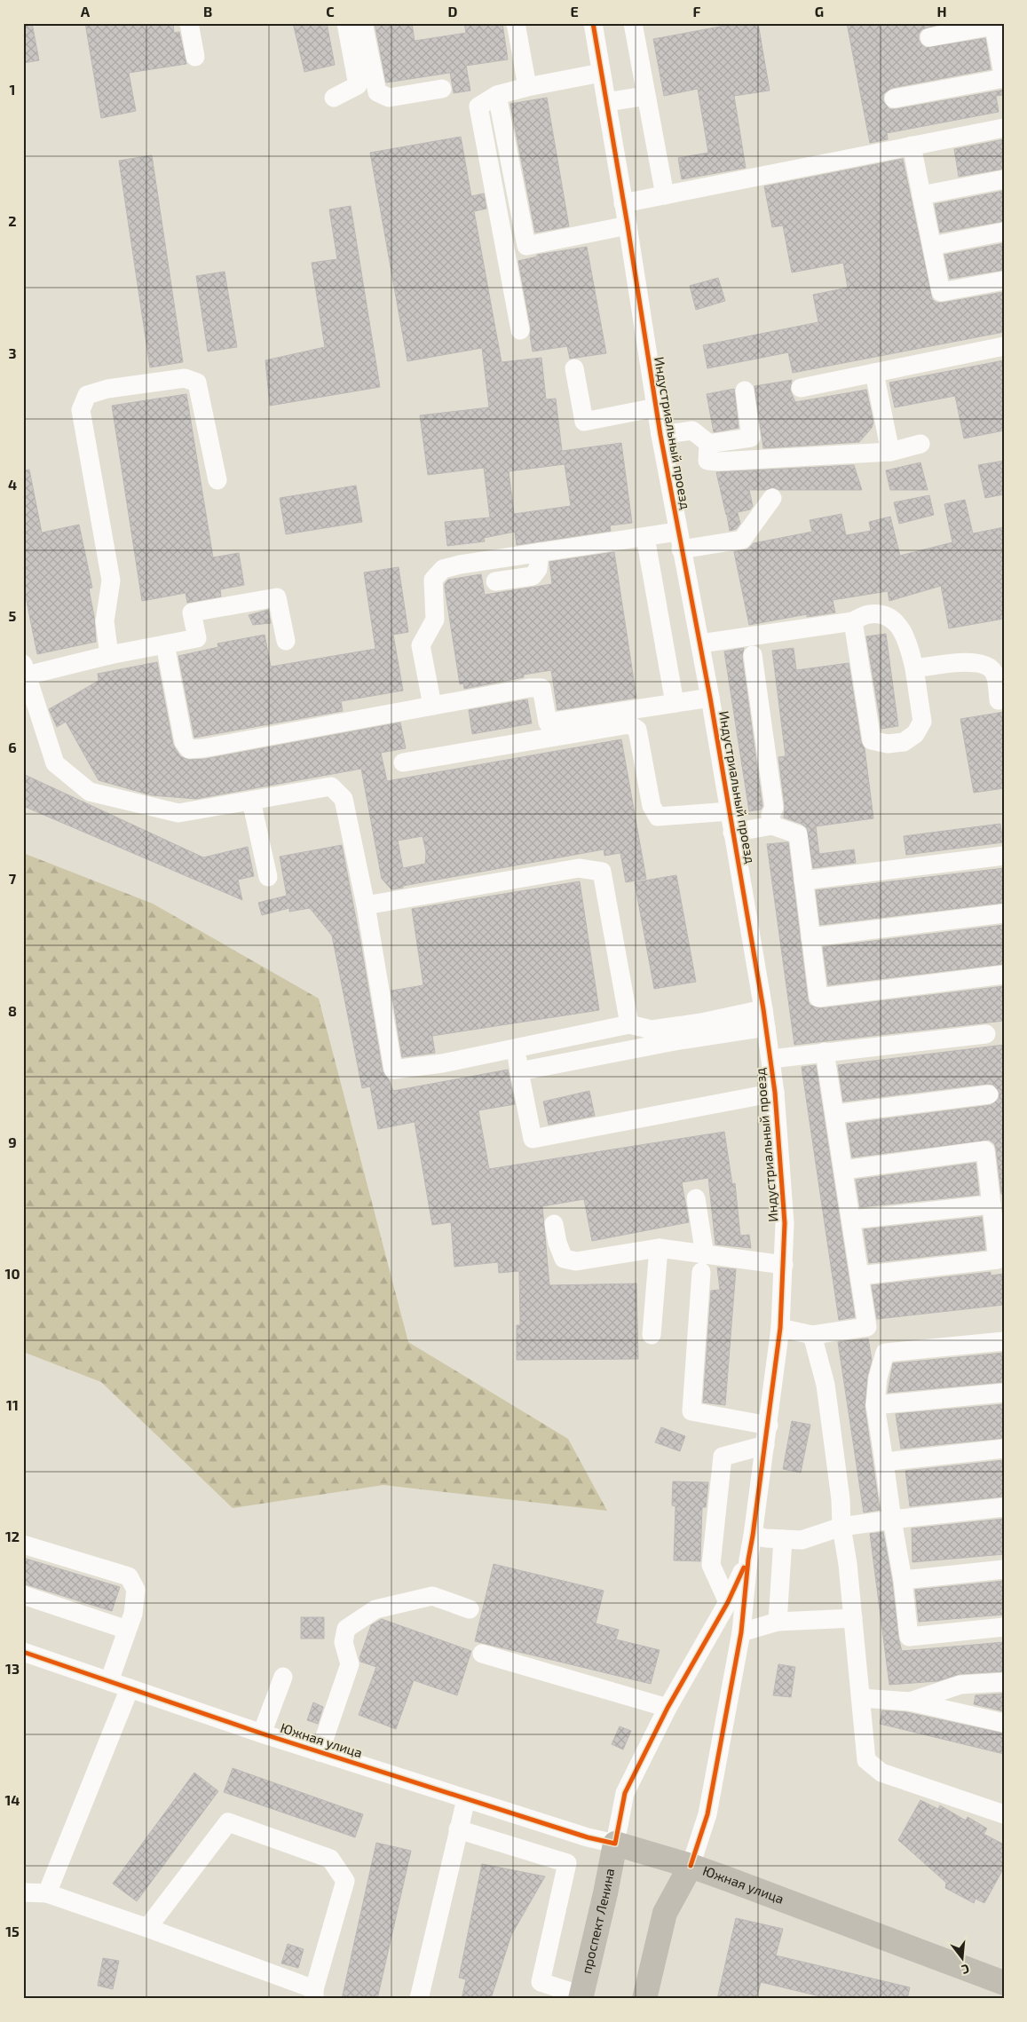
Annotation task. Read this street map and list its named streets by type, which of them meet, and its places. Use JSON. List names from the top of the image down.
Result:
{
  "streets": {
    "main road": ["Южная улица", "проспект Ленина"],
    "street": ["Индустриальный проезд"]
  },
  "crossings": [
    ["Южная улица", "проспект Ленина"]
  ],
  "north": "bottom",
  "grid": {
    "columns": [
      "A",
      "B",
      "C",
      "D",
      "E",
      "F",
      "G",
      "H"
    ],
    "rows": [
      "1",
      "2",
      "3",
      "4",
      "5",
      "6",
      "7",
      "8",
      "9",
      "10",
      "11",
      "12",
      "13",
      "14",
      "15"
    ]
  }
}
